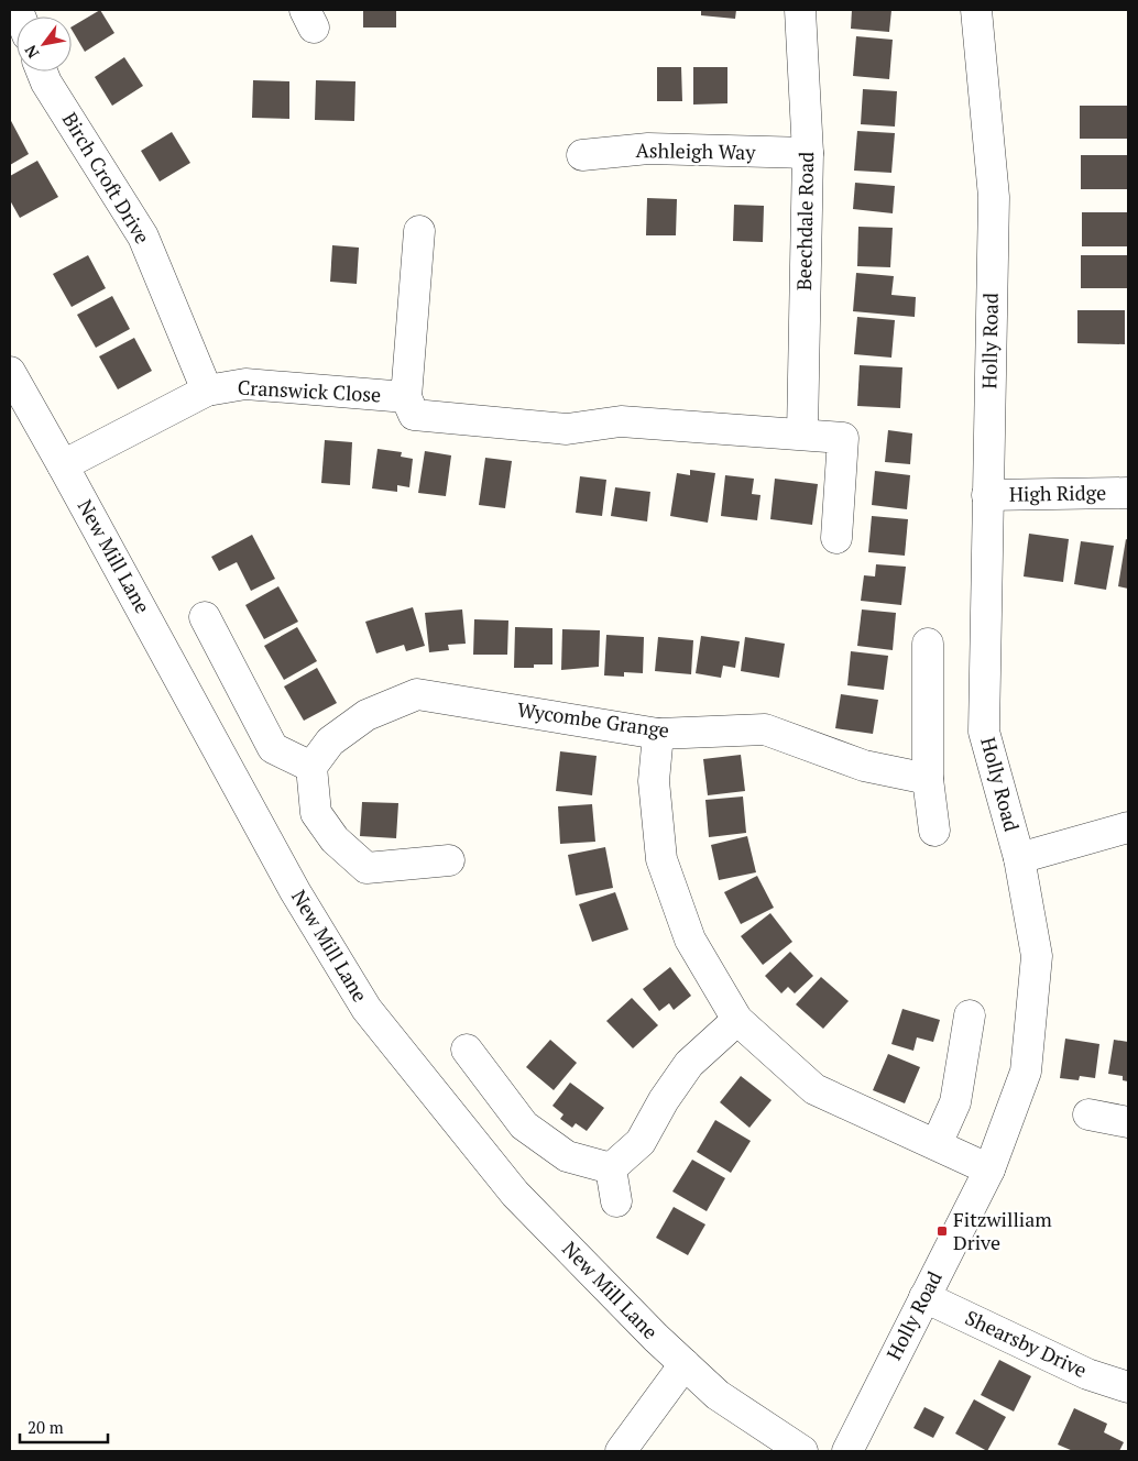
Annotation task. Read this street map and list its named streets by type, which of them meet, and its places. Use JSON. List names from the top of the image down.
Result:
{
  "streets": {
    "street": [
      "Ashleigh Way",
      "Birch Croft Drive",
      "Beechdale Road",
      "Holly Road",
      "Cranswick Close",
      "High Ridge",
      "New Mill Lane",
      "Wycombe Grange",
      "Shearsby Drive"
    ]
  },
  "crossings": [
    ["Ashleigh Way", "Beechdale Road"],
    ["Birch Croft Drive", "Cranswick Close"],
    ["Holly Road", "High Ridge"],
    ["Holly Road", "Shearsby Drive"],
    ["Cranswick Close", "New Mill Lane"]
  ],
  "places": {
    "transit": ["Fitzwilliam Drive"]
  },
  "scale_bar": "20 m",
  "north": "bottom left"
}
